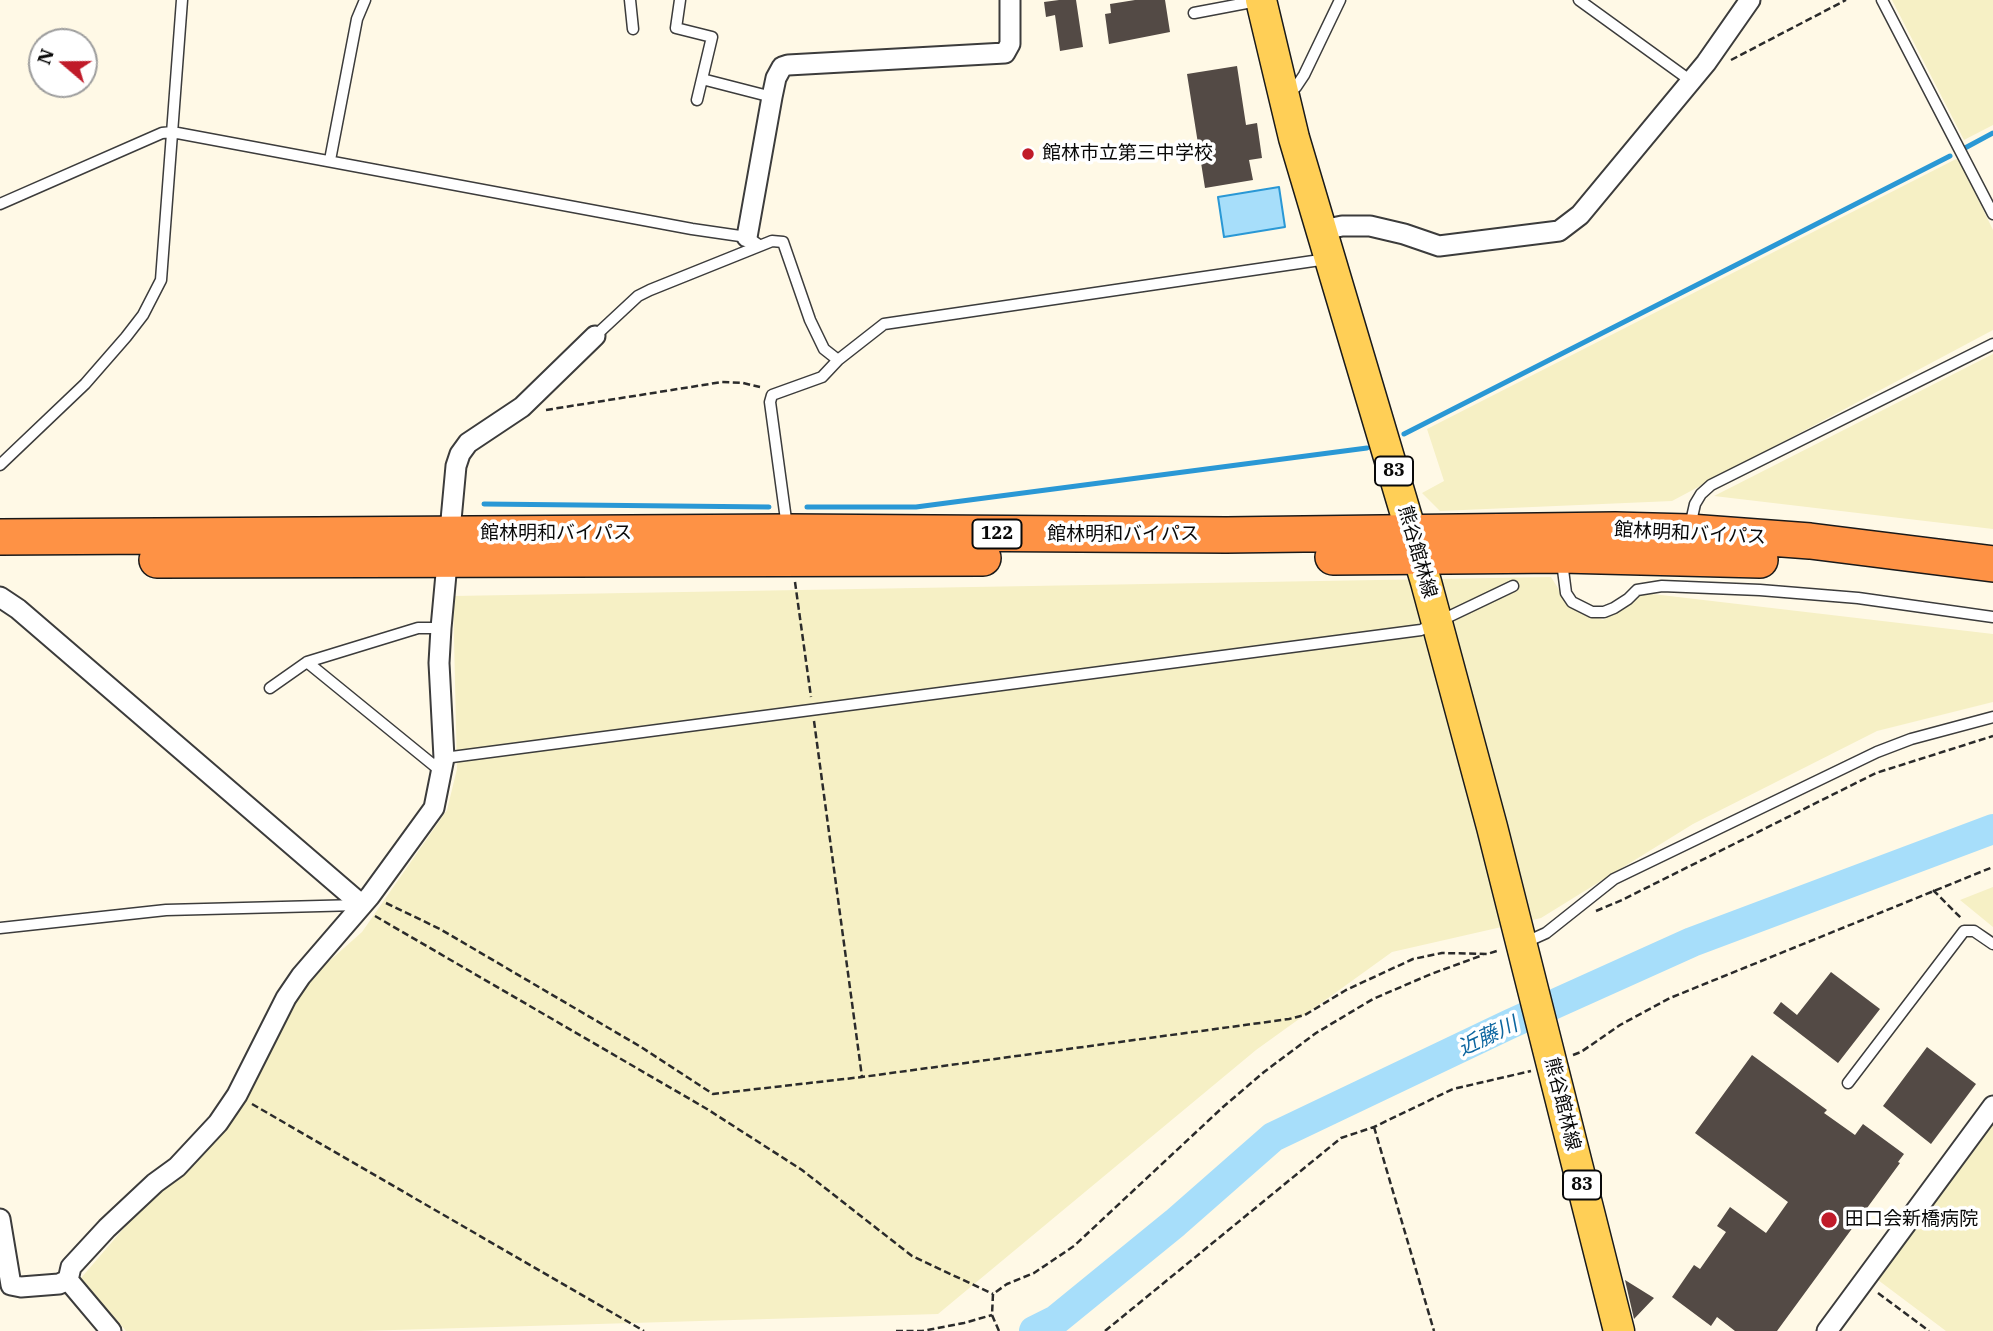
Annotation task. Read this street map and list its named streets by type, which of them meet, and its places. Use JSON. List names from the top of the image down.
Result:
{
  "streets": {
    "highway": ["館林明和バイパス", "122"],
    "main road": ["83", "熊谷館林線"]
  },
  "crossings": [
    ["館林明和バイパス", "熊谷館林線"]
  ],
  "water": ["近藤川"],
  "places": ["館林市立第三中学校", "田口会新橋病院"],
  "north": "left"
}
